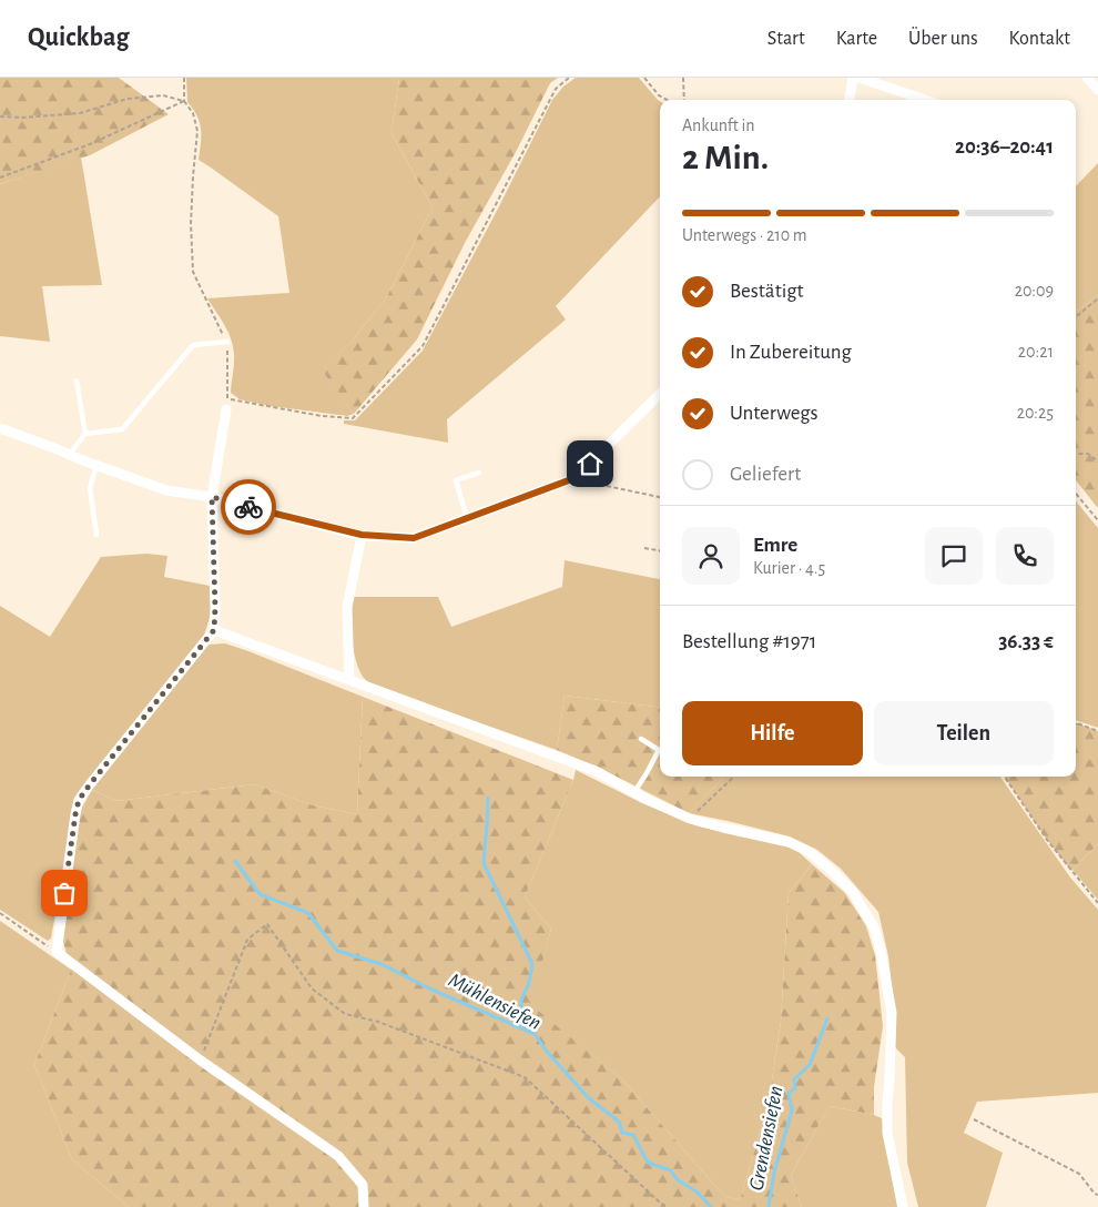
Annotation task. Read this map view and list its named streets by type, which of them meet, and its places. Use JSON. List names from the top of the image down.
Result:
{
  "water": ["Mühlensiefen", "Grendensiefen"],
  "page": {
    "header": "Quickbag",
    "nav": [
      "Start",
      "Karte",
      "Über uns",
      "Kontakt"
    ],
    "heading": ["2 Min.", "Ankunft in", "20:36–20:41"],
    "panel": [
      "Emre",
      "Kurier · 4.5",
      "Bestellung #1971",
      "36.33 €"
    ],
    "bar": "Unterwegs · 210 m",
    "list": [
      ["Bestätigt", "20:09"],
      ["In Zubereitung", "20:21"],
      ["Unterwegs", "20:25"],
      "Geliefert"
    ],
    "buttons": ["Hilfe", "Teilen"]
  }
}
